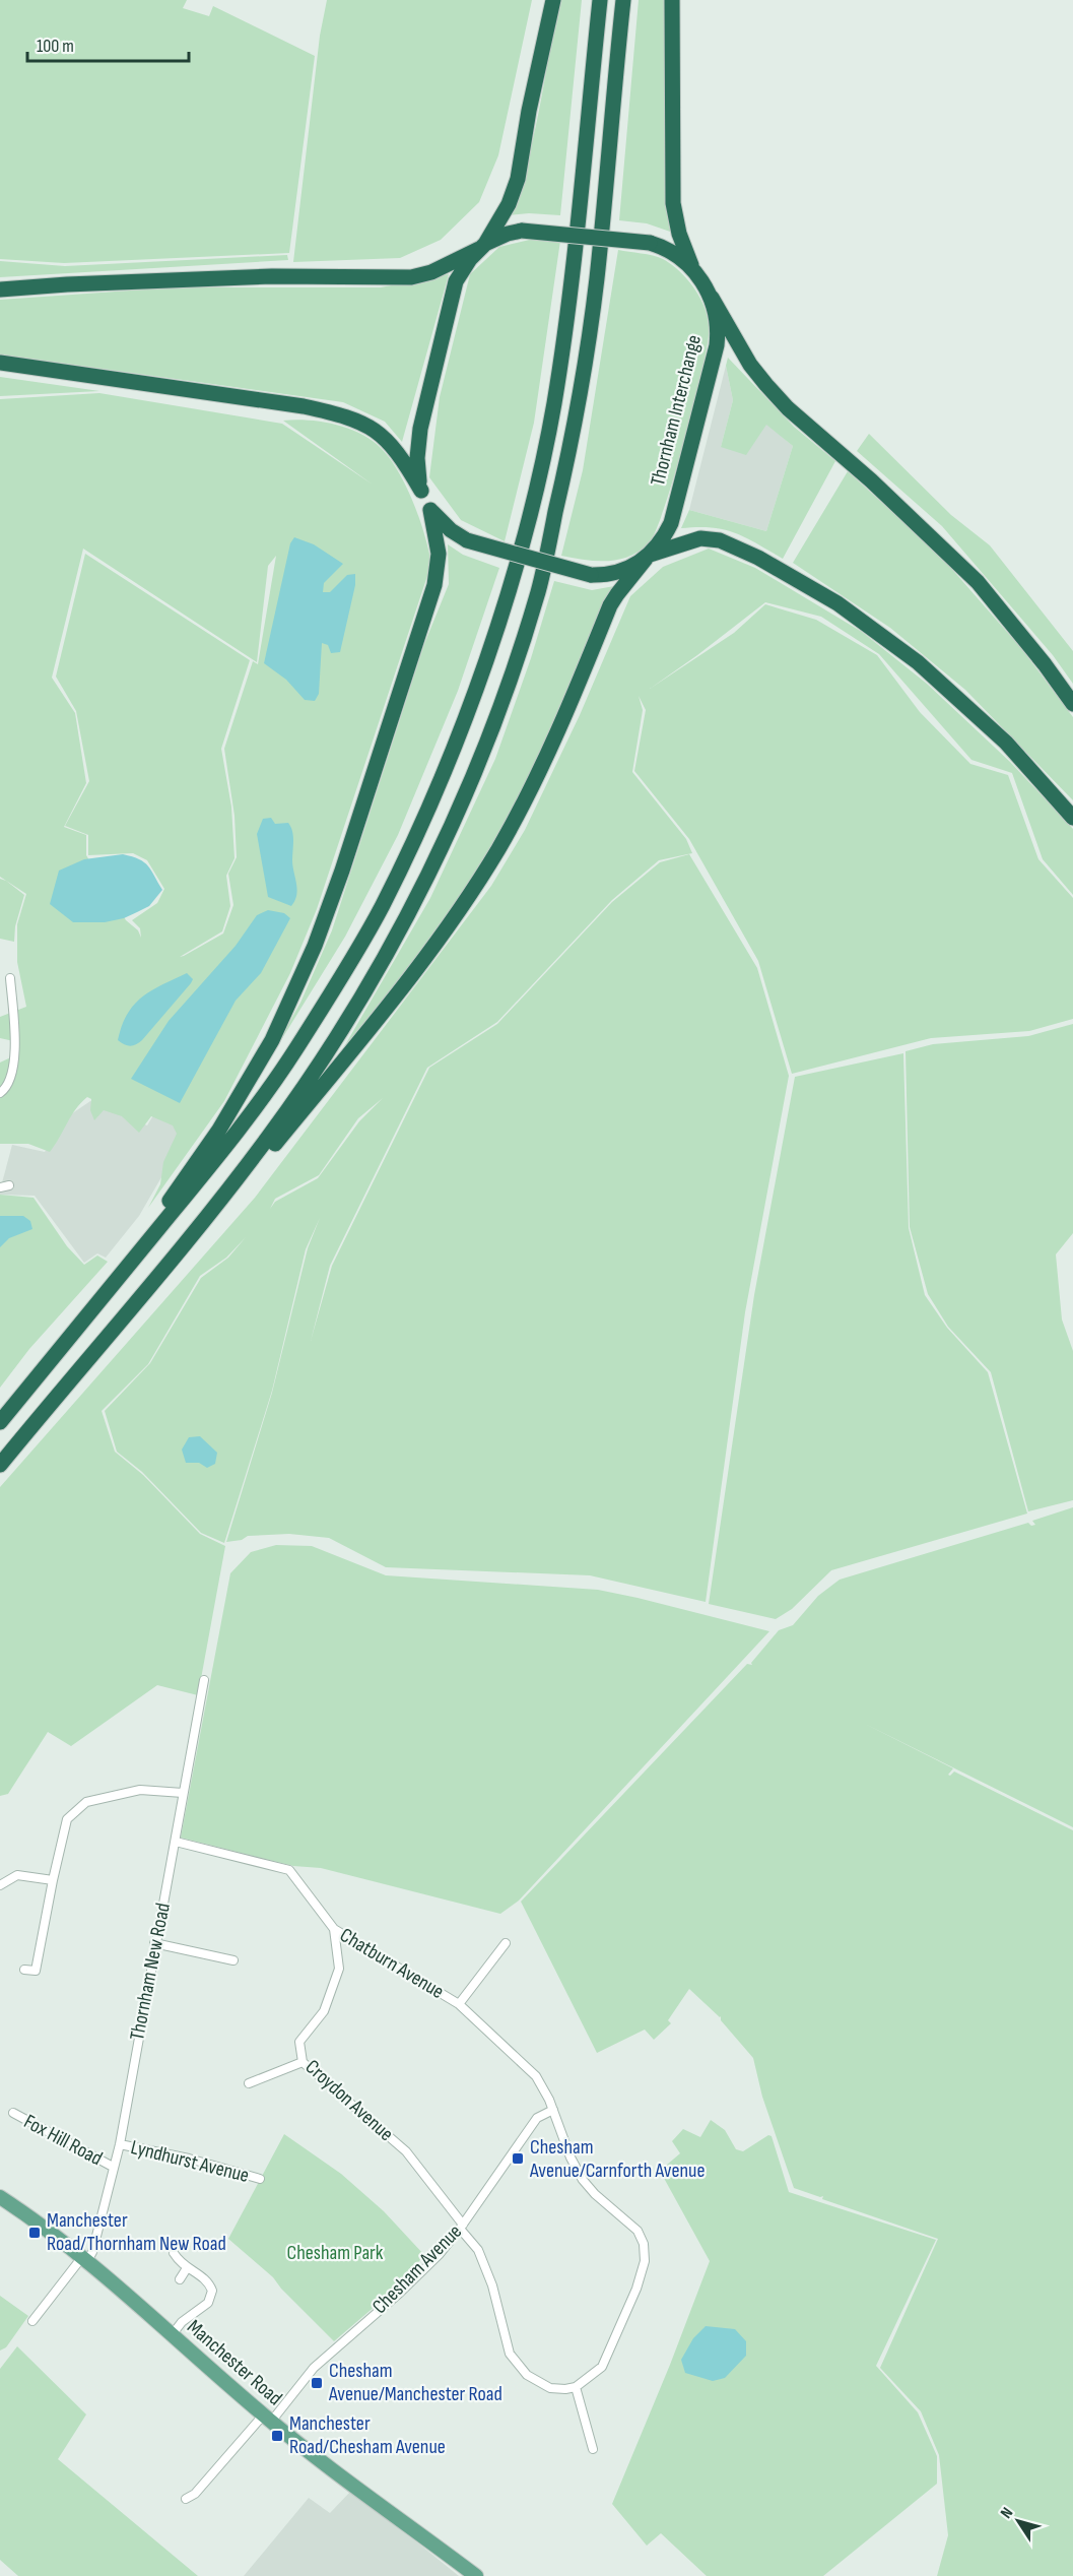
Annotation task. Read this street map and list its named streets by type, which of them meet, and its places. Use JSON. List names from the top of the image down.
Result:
{
  "streets": {
    "highway": ["Thornham Interchange"],
    "main road": ["Manchester Road"],
    "street": [
      "Chatburn Avenue",
      "Thornham New Road",
      "Croydon Avenue",
      "Fox Hill Road",
      "Lyndhurst Avenue",
      "Chesham Avenue"
    ]
  },
  "crossings": [
    ["Chatburn Avenue", "Thornham New Road"],
    ["Chatburn Avenue", "Croydon Avenue"],
    ["Chatburn Avenue", "Chesham Avenue"],
    ["Thornham New Road", "Fox Hill Road"],
    ["Thornham New Road", "Lyndhurst Avenue"],
    ["Thornham New Road", "Manchester Road"],
    ["Croydon Avenue", "Chesham Avenue"],
    ["Chesham Avenue", "Manchester Road"]
  ],
  "parks": ["Chesham Park"],
  "places": {
    "transit": [
      "Chesham Avenue/Carnforth Avenue",
      "Manchester Road/Thornham New Road",
      "Chesham Avenue/Manchester Road",
      "Manchester Road/Chesham Avenue"
    ]
  },
  "scale_bar": "100 m",
  "north": "top left"
}
